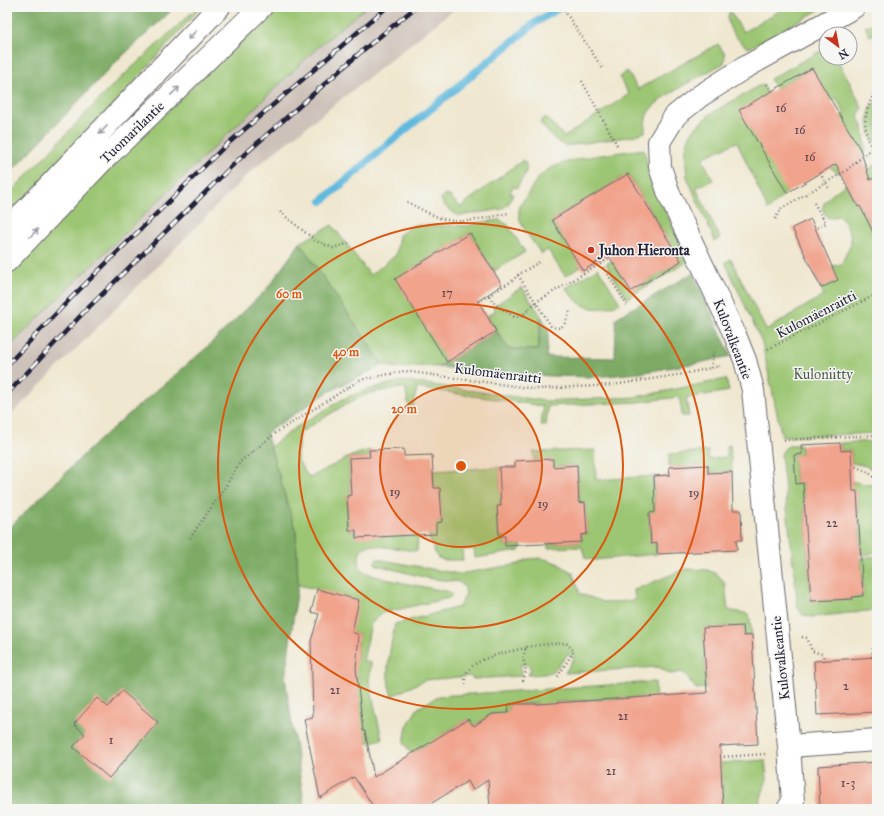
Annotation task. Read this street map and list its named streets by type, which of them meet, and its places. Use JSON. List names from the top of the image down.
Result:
{
  "streets": {
    "street": ["Tuomarilantie", "Kulovalkeantie"],
    "path": ["Kulomäenraitti"]
  },
  "crossings": [
    ["Kulomäenraitti", "Kulovalkeantie"]
  ],
  "parks": ["Kuloniitty"],
  "places": ["Juhon Hieronta"],
  "house_numbers": [
    "16",
    "16",
    "16",
    "17",
    "19",
    "19",
    "19",
    "22",
    "2",
    "21",
    "21",
    "1",
    "21",
    "1-3"
  ],
  "north": "bottom right",
  "rings": ["60 m", "40 m", "20 m"]
}
